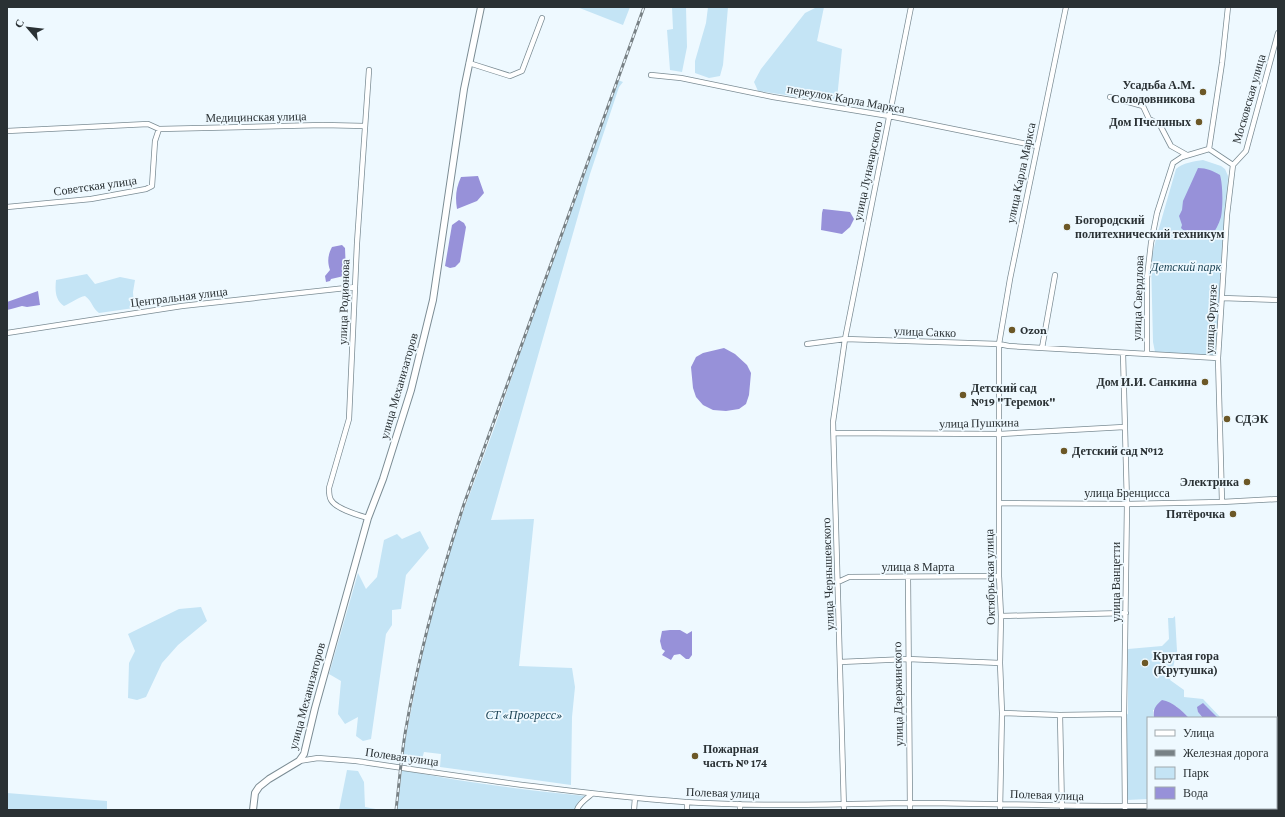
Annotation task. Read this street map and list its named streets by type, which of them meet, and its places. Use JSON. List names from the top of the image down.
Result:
{
  "streets": {
    "street": [
      "переулок Карла Маркса",
      "Московская улица",
      "Медицинская улица",
      "улица Луначарского",
      "улица Карла Маркса",
      "Советская улица",
      "Центральная улица",
      "улица Свердлова",
      "улица Родионова",
      "улица Фрунзе",
      "улица Сакко",
      "улица Механизаторов",
      "улица Пушкина",
      "улица Бренцисса",
      "улица 8 Марта",
      "улица Чернышевского",
      "Октябрьская улица",
      "улица Ванцетти",
      "улица Дзержинского",
      "Полевая улица"
    ]
  },
  "crossings": [
    ["переулок Карла Маркса", "улица Луначарского"],
    ["переулок Карла Маркса", "улица Карла Маркса"],
    ["Московская улица", "улица Фрунзе"],
    ["Медицинская улица", "Советская улица"],
    ["Медицинская улица", "улица Родионова"],
    ["улица Луначарского", "улица Сакко"],
    ["улица Луначарского", "улица Чернышевского"],
    ["улица Карла Маркса", "улица Сакко"],
    ["улица Карла Маркса", "Октябрьская улица"],
    ["Центральная улица", "улица Родионова"],
    ["улица Свердлова", "улица Сакко"],
    ["улица Родионова", "улица Механизаторов"],
    ["улица Фрунзе", "улица Сакко"],
    ["улица Фрунзе", "улица Бренцисса"],
    ["улица Сакко", "улица Чернышевского"],
    ["улица Сакко", "Октябрьская улица"],
    ["улица Сакко", "улица Ванцетти"],
    ["улица Механизаторов", "Полевая улица"],
    ["улица Пушкина", "улица Чернышевского"],
    ["улица Пушкина", "Октябрьская улица"],
    ["улица Пушкина", "улица Ванцетти"],
    ["улица Бренцисса", "Октябрьская улица"],
    ["улица Бренцисса", "улица Ванцетти"],
    ["улица 8 Марта", "улица Чернышевского"],
    ["улица 8 Марта", "Октябрьская улица"],
    ["улица 8 Марта", "улица Дзержинского"],
    ["улица Чернышевского", "Полевая улица"],
    ["Октябрьская улица", "Полевая улица"],
    ["улица Ванцетти", "Полевая улица"],
    ["улица Дзержинского", "Полевая улица"]
  ],
  "parks": ["Детский парк", "СТ «Прогресс»"],
  "places": [
    "Усадьба А.М. Солодовникова",
    "Дом Пчелиных",
    "Богородский политехнический техникум",
    "Ozon",
    "Дом И.И. Санкина",
    "Детский сад №19 \"Теремок\"",
    "СДЭК",
    "Детский сад №12",
    "Электрика",
    "Пятёрочка",
    "Крутая гора (Крутушка)",
    "Пожарная часть № 174"
  ],
  "legend": [
    "Улица",
    "Железная дорога",
    "Парк",
    "Вода"
  ],
  "north": "top left"
}
